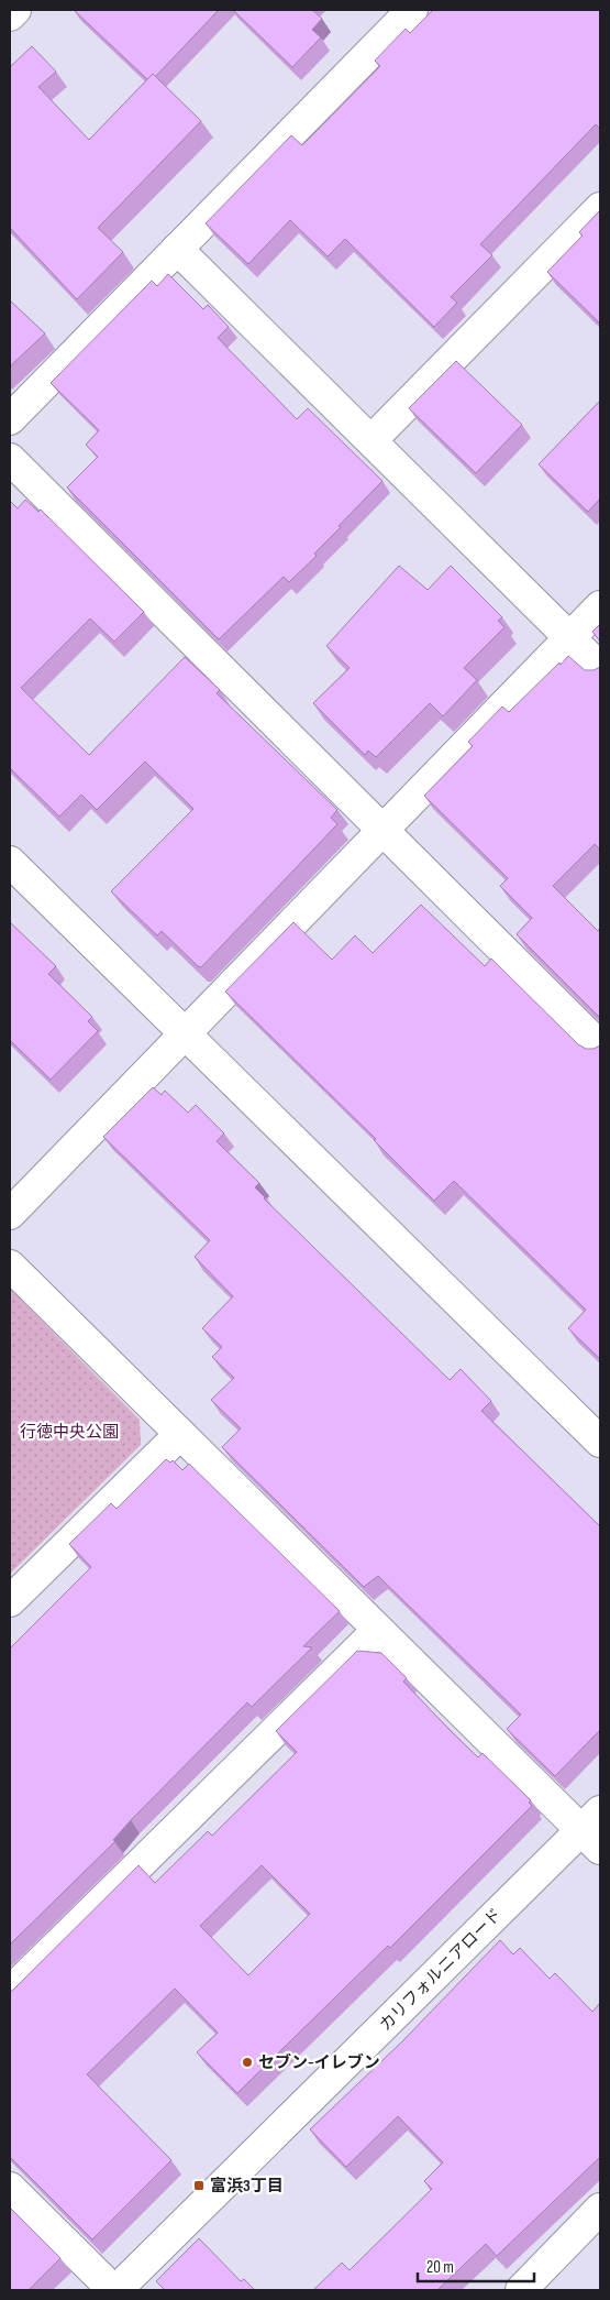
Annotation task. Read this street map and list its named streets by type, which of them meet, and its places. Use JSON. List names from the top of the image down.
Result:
{
  "streets": {
    "street": ["カリフォルニアロード"]
  },
  "parks": ["行徳中央公園"],
  "places": {
    "other": ["セブン-イレブン"],
    "transit": ["富浜3丁目"]
  },
  "scale_bar": "20 m"
}
